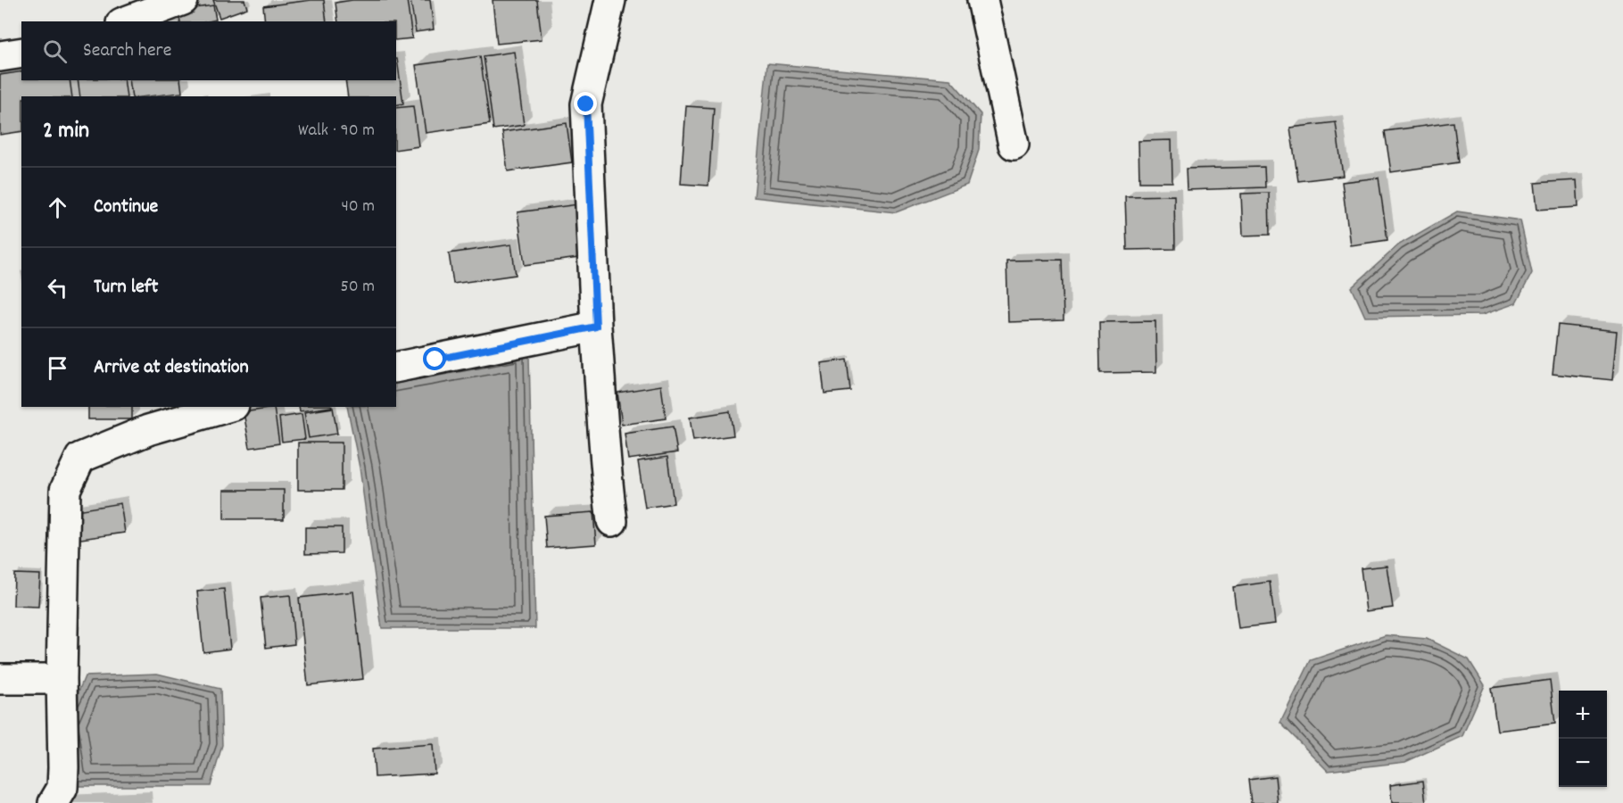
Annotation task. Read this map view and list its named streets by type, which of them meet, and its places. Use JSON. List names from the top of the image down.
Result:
{
  "page": {
    "search": "Search here",
    "heading": ["2 min", "Walk · 90 m"],
    "list": [
      ["Continue", "40 m"],
      ["Turn left", "50 m"],
      "Arrive at destination"
    ],
    "map_buttons": ["+", "−"]
  }
}
